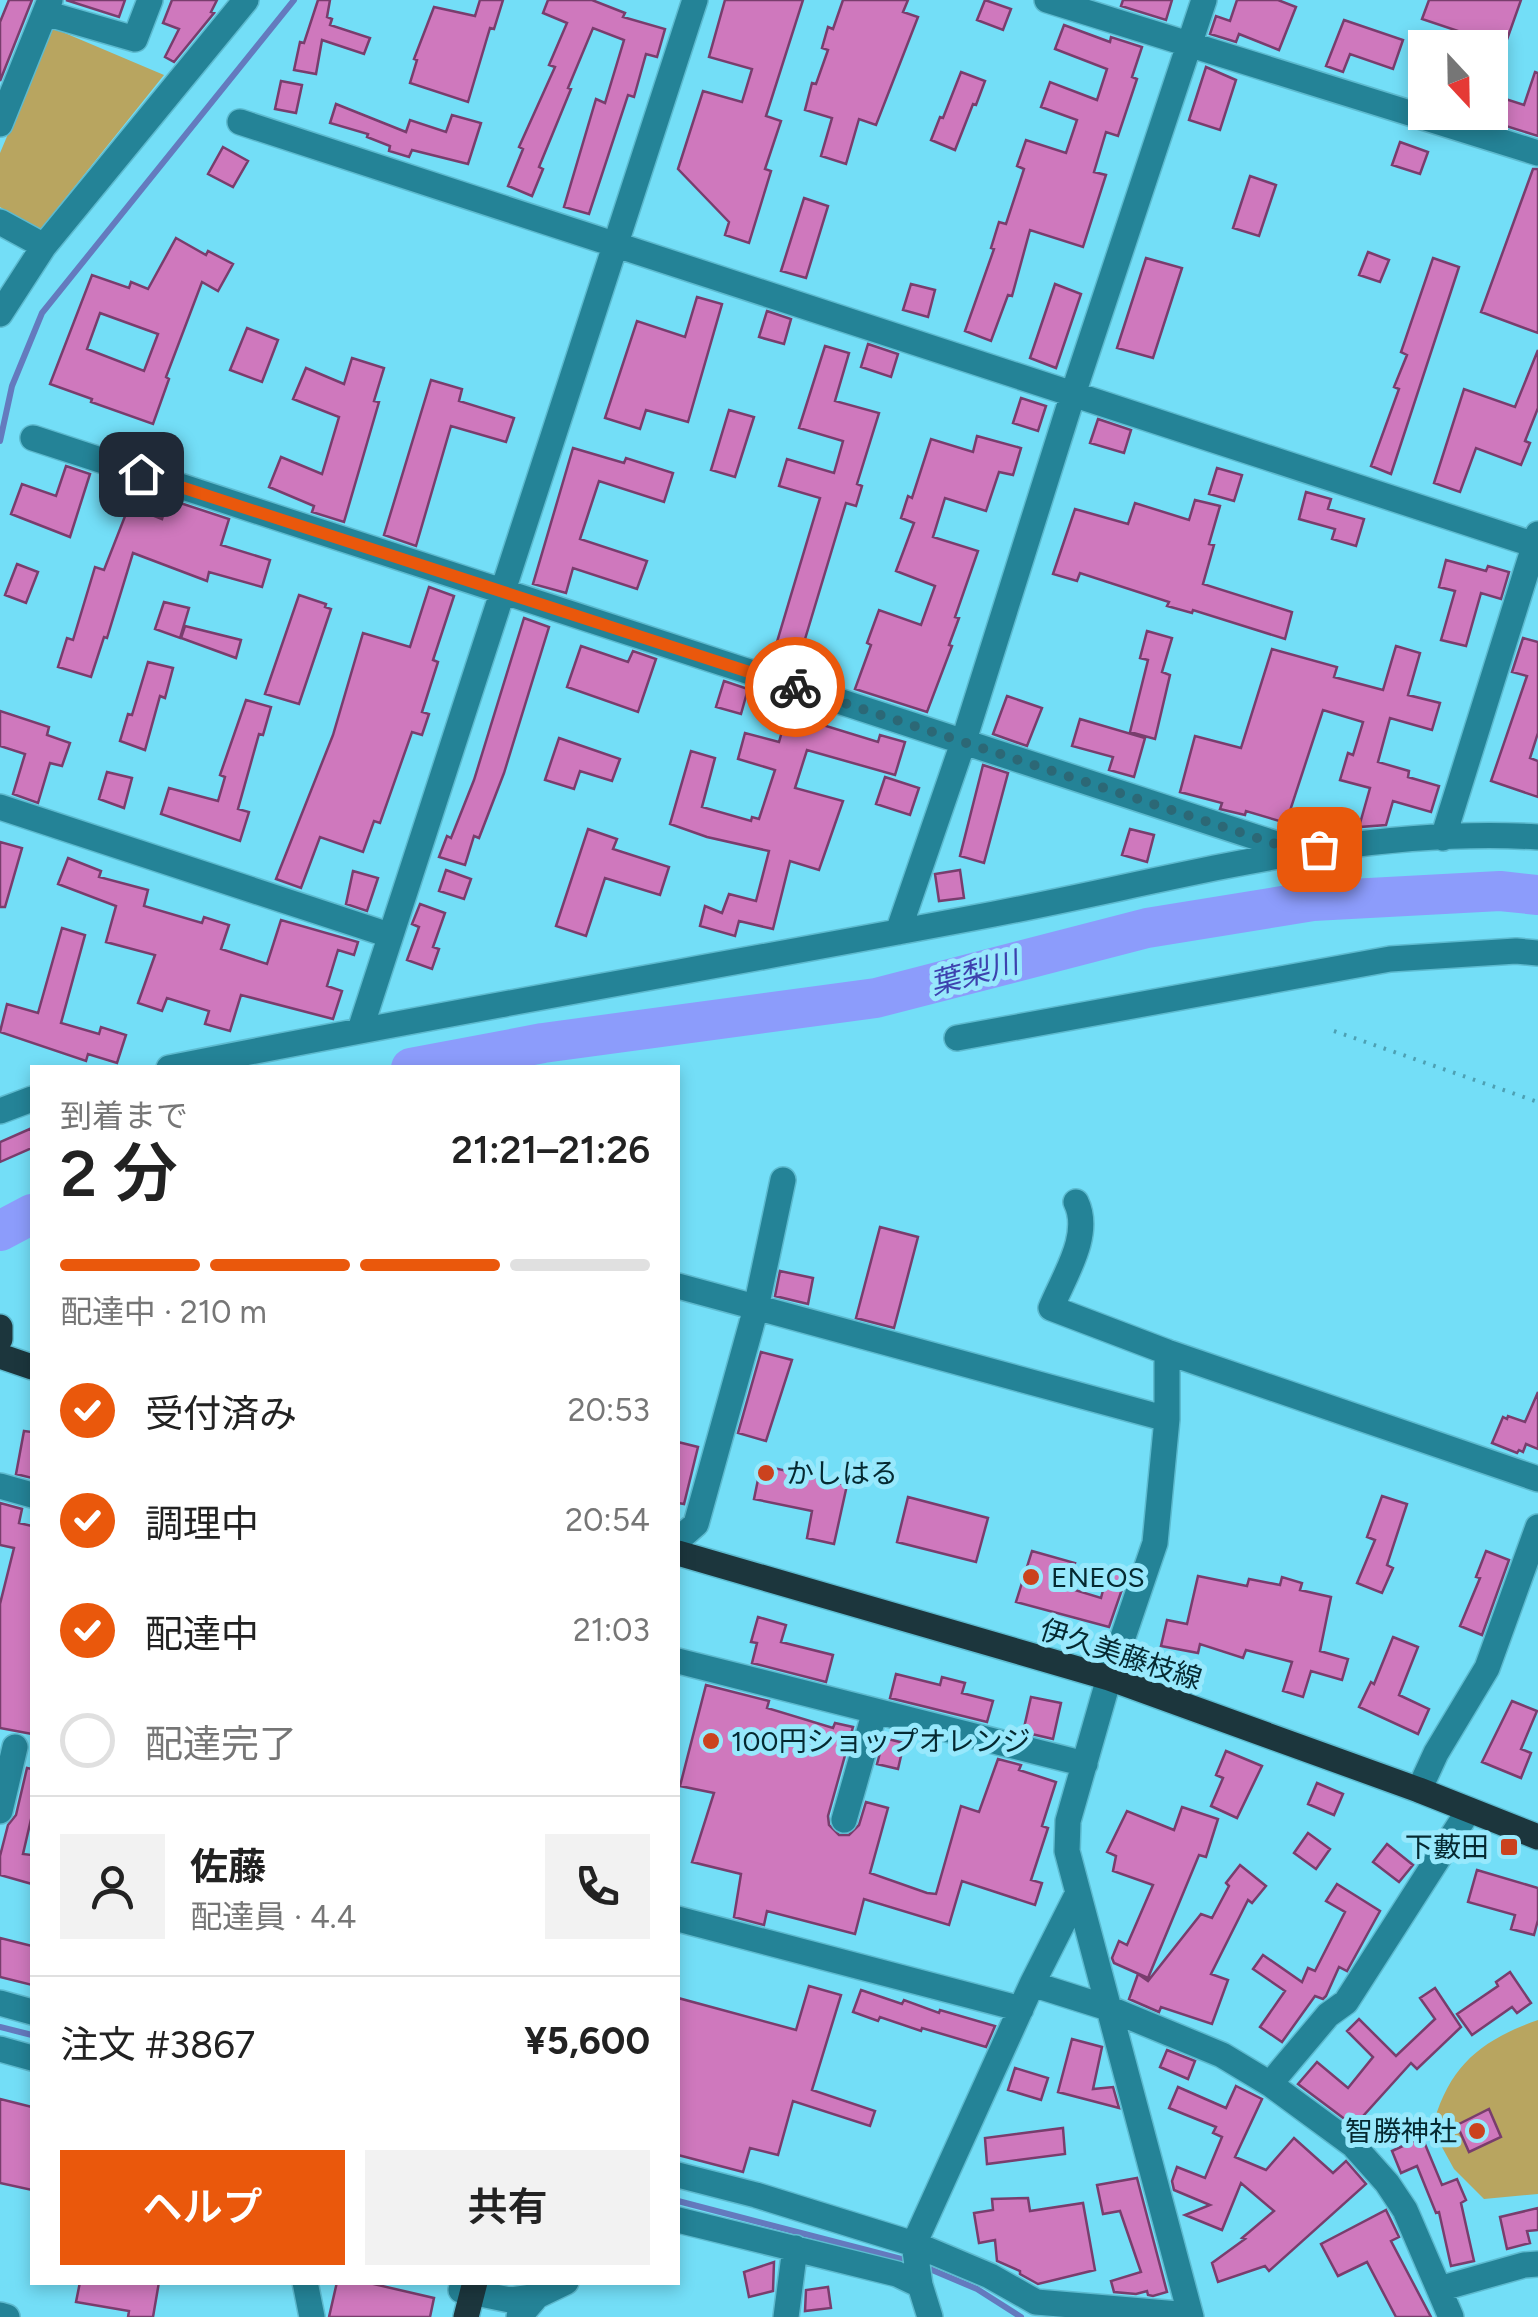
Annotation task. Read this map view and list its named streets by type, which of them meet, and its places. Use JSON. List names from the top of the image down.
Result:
{
  "streets": {
    "main road": ["伊久美藤枝線"]
  },
  "water": ["葉梨川"],
  "places": {
    "other": [
      "かしはる",
      "ENEOS",
      "100円ショップオレンジ",
      "智勝神社"
    ],
    "transit": ["下藪田"]
  },
  "north": "bottom",
  "page": {
    "heading": ["2 分", "到着まで", "21:21–21:26"],
    "panel": [
      "佐藤",
      "配達員 · 4.4",
      "注文 #3867",
      "¥5,600"
    ],
    "bar": "配達中 · 210 m",
    "list": [
      ["受付済み", "20:53"],
      ["調理中", "20:54"],
      ["配達中", "21:03"],
      "配達完了"
    ],
    "buttons": ["ヘルプ", "共有"]
  }
}
